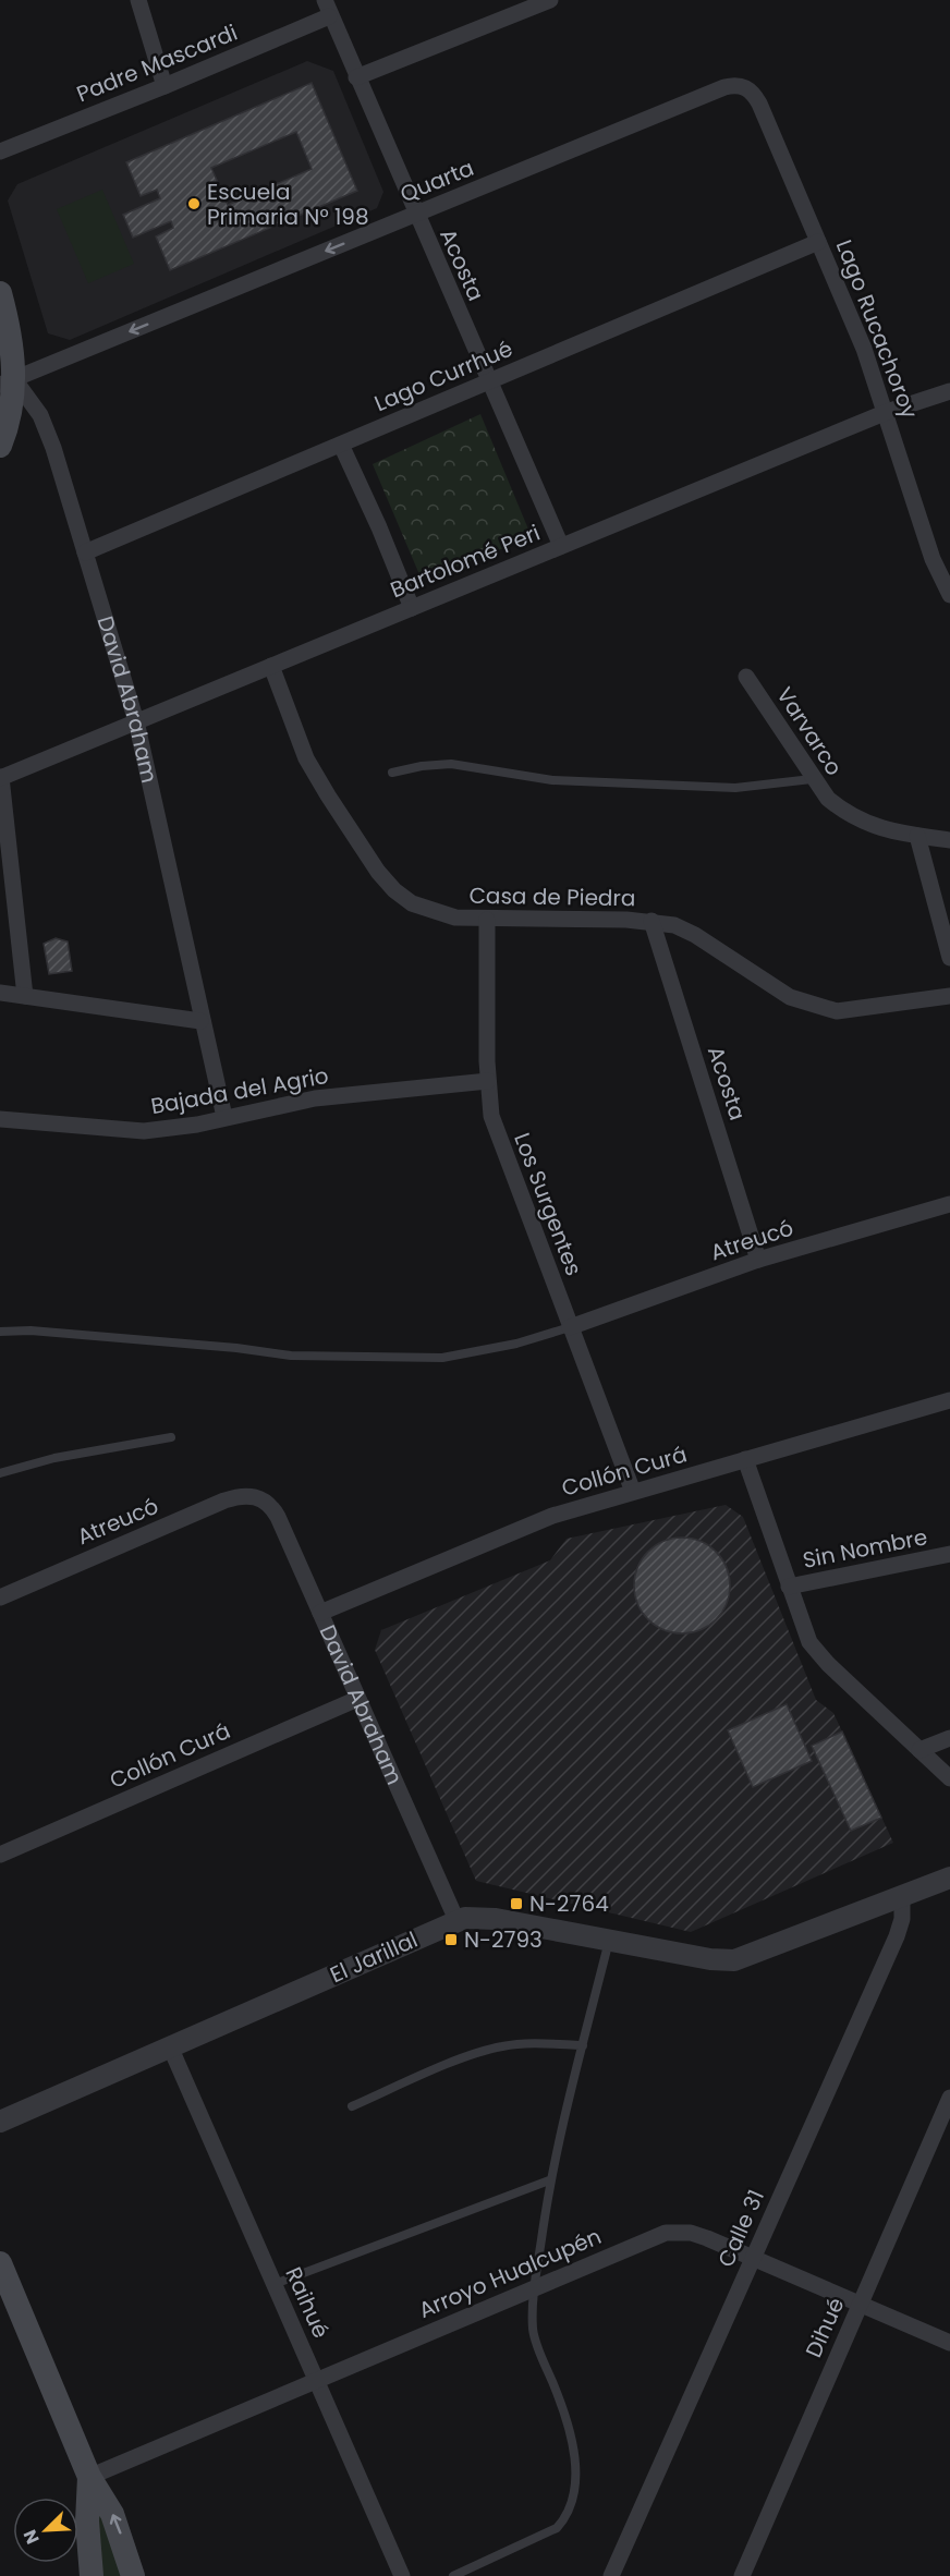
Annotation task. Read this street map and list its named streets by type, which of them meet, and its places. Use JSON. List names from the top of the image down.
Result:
{
  "streets": {
    "street": [
      "Padre Mascardi",
      "Quarta",
      "Acosta",
      "Lago Rucachoroy",
      "Lago Currhué",
      "Bartolomé Peri",
      "David Abraham",
      "Varvarco",
      "Casa de Piedra",
      "Bajada del Agrio",
      "Los Surgentes",
      "Atreucó",
      "Collón Curá",
      "Sin Nombre",
      "El Jarillal",
      "Calle 31",
      "Arroyo Hualcupén",
      "Raihué",
      "Dihué"
    ]
  },
  "crossings": [
    ["Padre Mascardi", "Acosta"],
    ["Quarta", "Acosta"],
    ["Quarta", "Lago Rucachoroy"],
    ["Quarta", "David Abraham"],
    ["Acosta", "Lago Currhué"],
    ["Acosta", "Bartolomé Peri"],
    ["Acosta", "Casa de Piedra"],
    ["Acosta", "Atreucó"],
    ["Lago Rucachoroy", "Lago Currhué"],
    ["Lago Rucachoroy", "Bartolomé Peri"],
    ["Lago Currhué", "David Abraham"],
    ["Bartolomé Peri", "David Abraham"],
    ["Bartolomé Peri", "Casa de Piedra"],
    ["David Abraham", "Bajada del Agrio"],
    ["David Abraham", "Atreucó"],
    ["David Abraham", "Collón Curá"],
    ["David Abraham", "El Jarillal"],
    ["Casa de Piedra", "Los Surgentes"],
    ["Bajada del Agrio", "Los Surgentes"],
    ["Los Surgentes", "Atreucó"],
    ["Los Surgentes", "Collón Curá"],
    ["El Jarillal", "Calle 31"],
    ["El Jarillal", "Raihué"],
    ["Calle 31", "Arroyo Hualcupén"],
    ["Arroyo Hualcupén", "Raihué"],
    ["Arroyo Hualcupén", "Dihué"]
  ],
  "one_way": ["Quarta"],
  "places": {
    "other": ["Escuela Primaria N° 198"],
    "transit": ["N-2764", "N-2793"]
  },
  "north": "bottom left"
}
